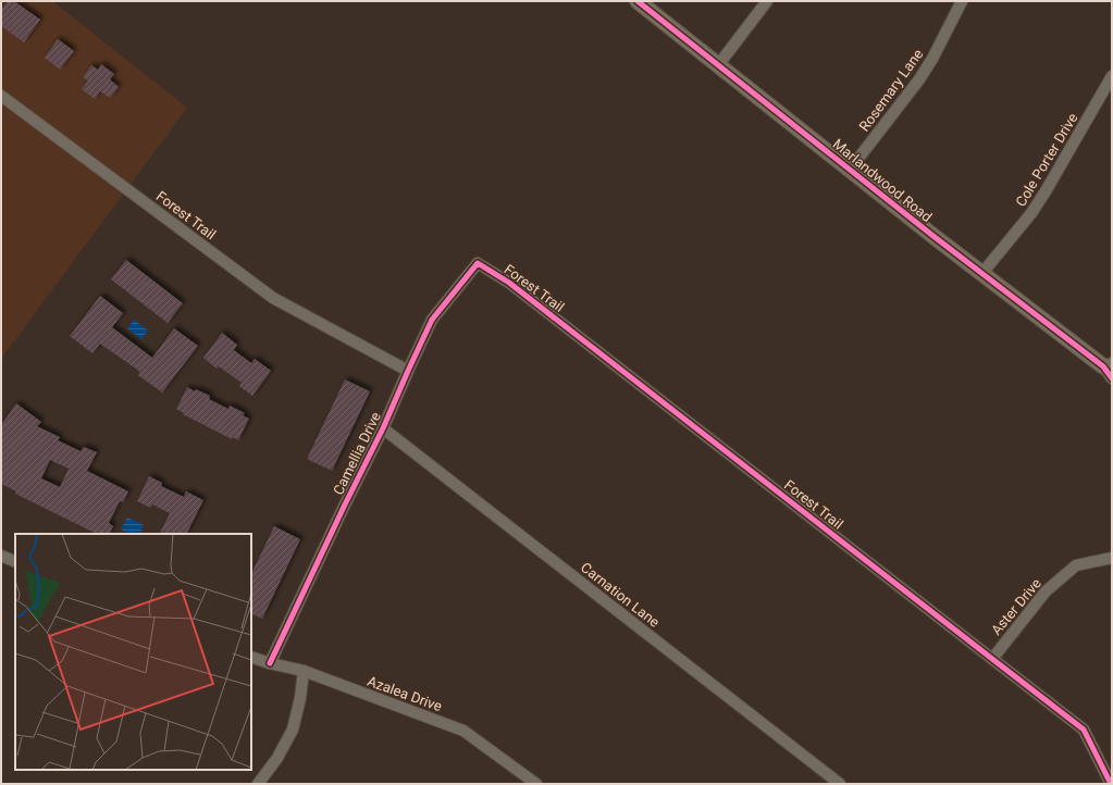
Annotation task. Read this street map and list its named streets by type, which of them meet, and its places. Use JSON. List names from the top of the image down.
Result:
{
  "streets": {
    "street": [
      "Rosemary Lane",
      "Cole Porter Drive",
      "Marlandwood Road",
      "Forest Trail",
      "Camellia Drive",
      "Carnation Lane",
      "Aster Drive",
      "Azalea Drive"
    ]
  },
  "crossings": [
    ["Rosemary Lane", "Marlandwood Road"],
    ["Cole Porter Drive", "Marlandwood Road"],
    ["Forest Trail", "Camellia Drive"],
    ["Forest Trail", "Aster Drive"],
    ["Camellia Drive", "Carnation Lane"],
    ["Camellia Drive", "Azalea Drive"]
  ]
}
